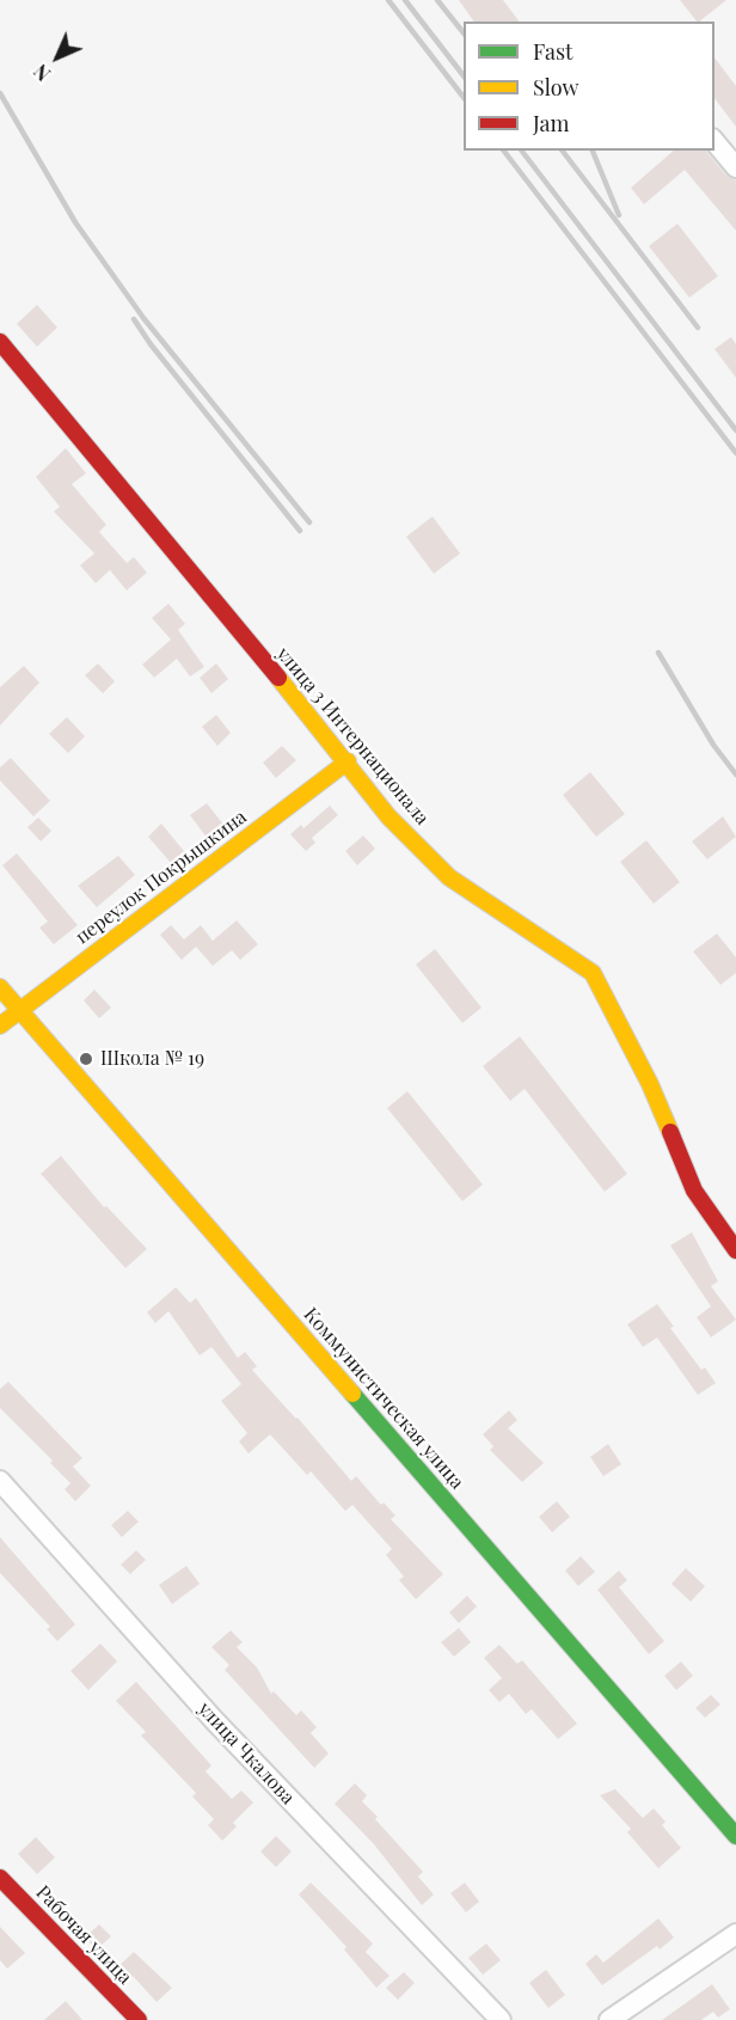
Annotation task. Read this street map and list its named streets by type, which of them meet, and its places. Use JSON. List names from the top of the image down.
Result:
{
  "streets": {
    "street": [
      "улица 3 Интернационала",
      "переулок Покрышкина",
      "Коммунистическая улица",
      "улица Чкалова",
      "Рабочая улица"
    ]
  },
  "crossings": [
    ["улица 3 Интернационала", "переулок Покрышкина"],
    ["переулок Покрышкина", "Коммунистическая улица"]
  ],
  "places": ["Школа № 19"],
  "legend": ["Fast", "Slow", "Jam"],
  "north": "bottom left"
}
